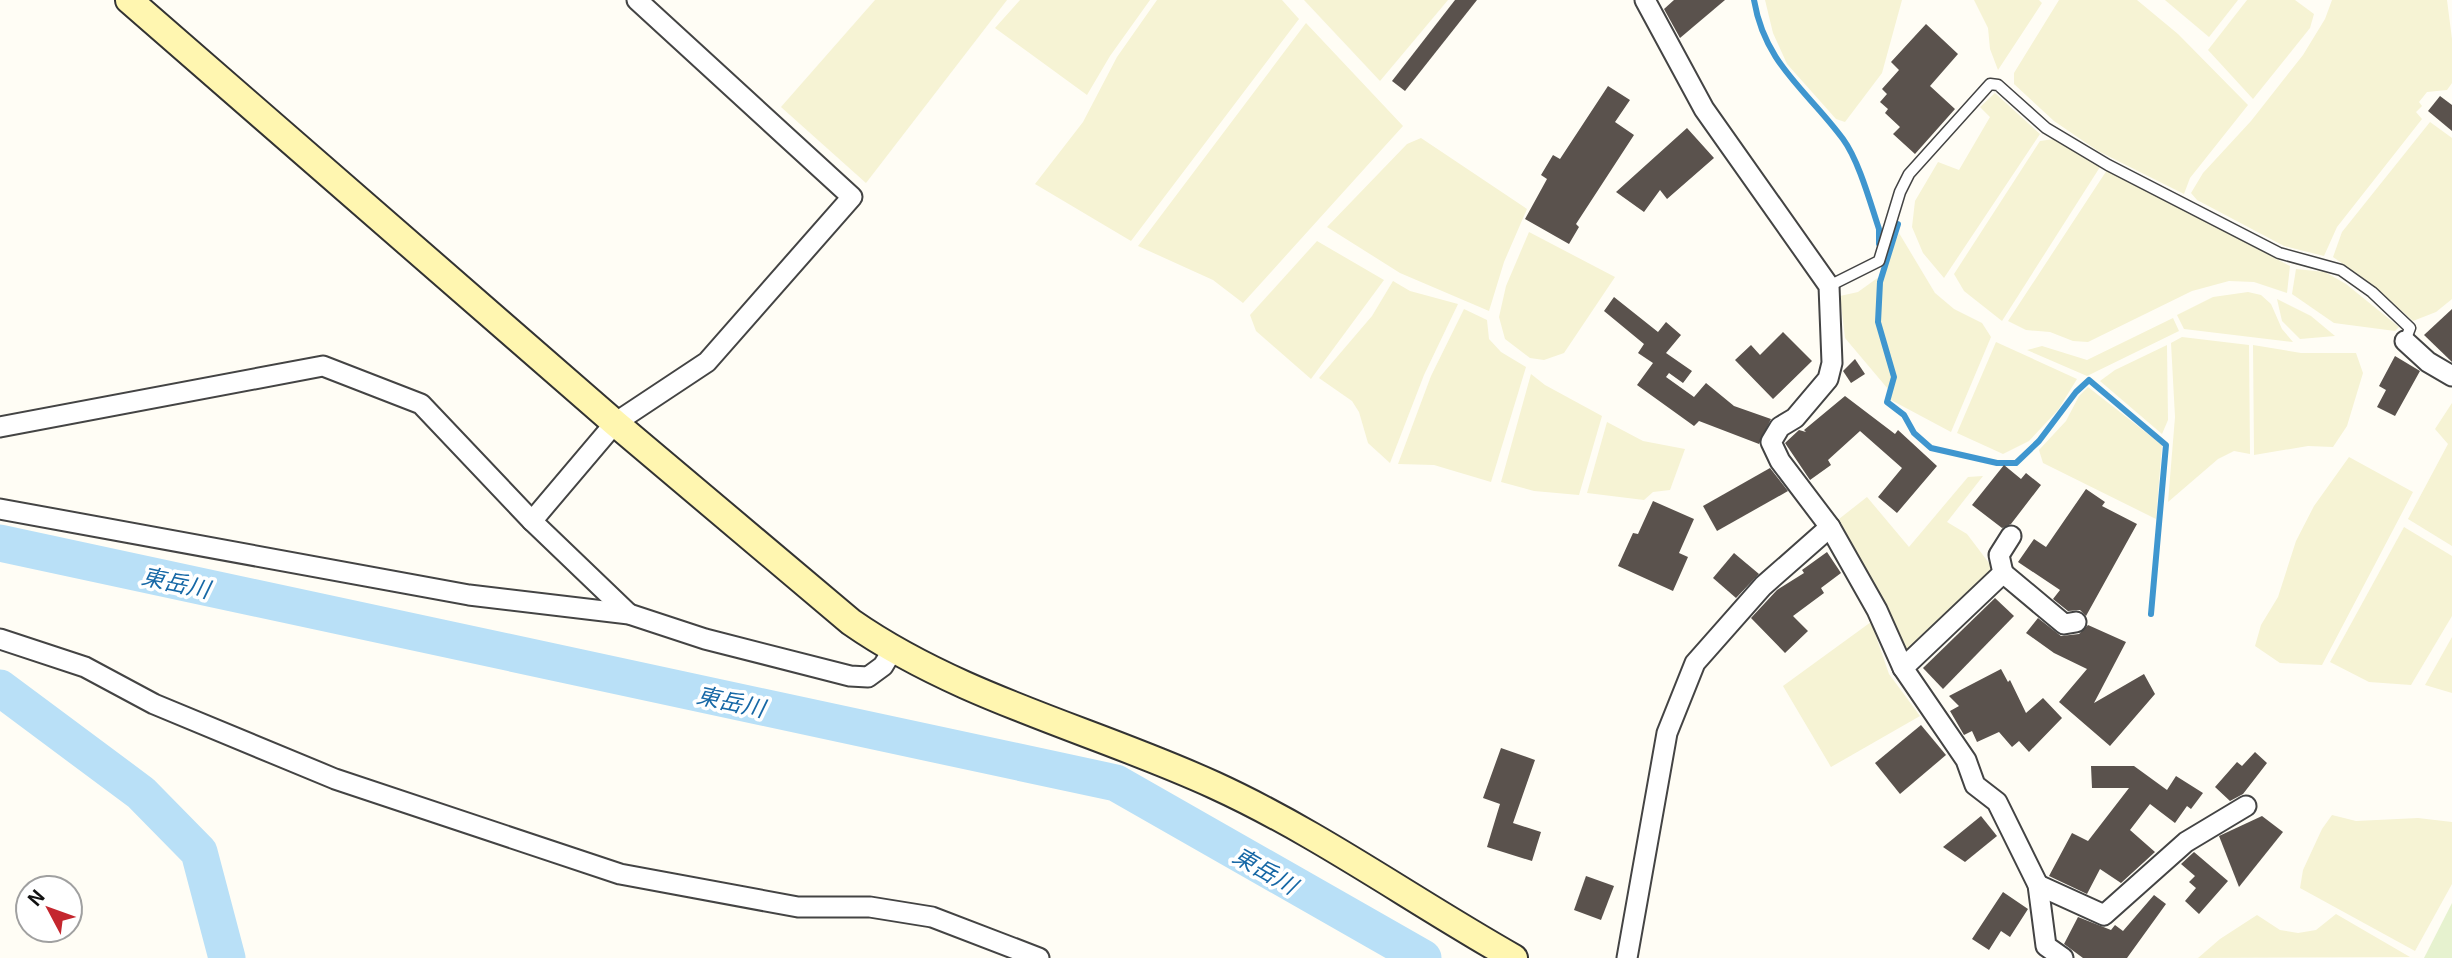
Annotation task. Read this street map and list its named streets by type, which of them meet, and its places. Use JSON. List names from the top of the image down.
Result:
{
  "water": ["東岳川"],
  "north": "top left"
}
